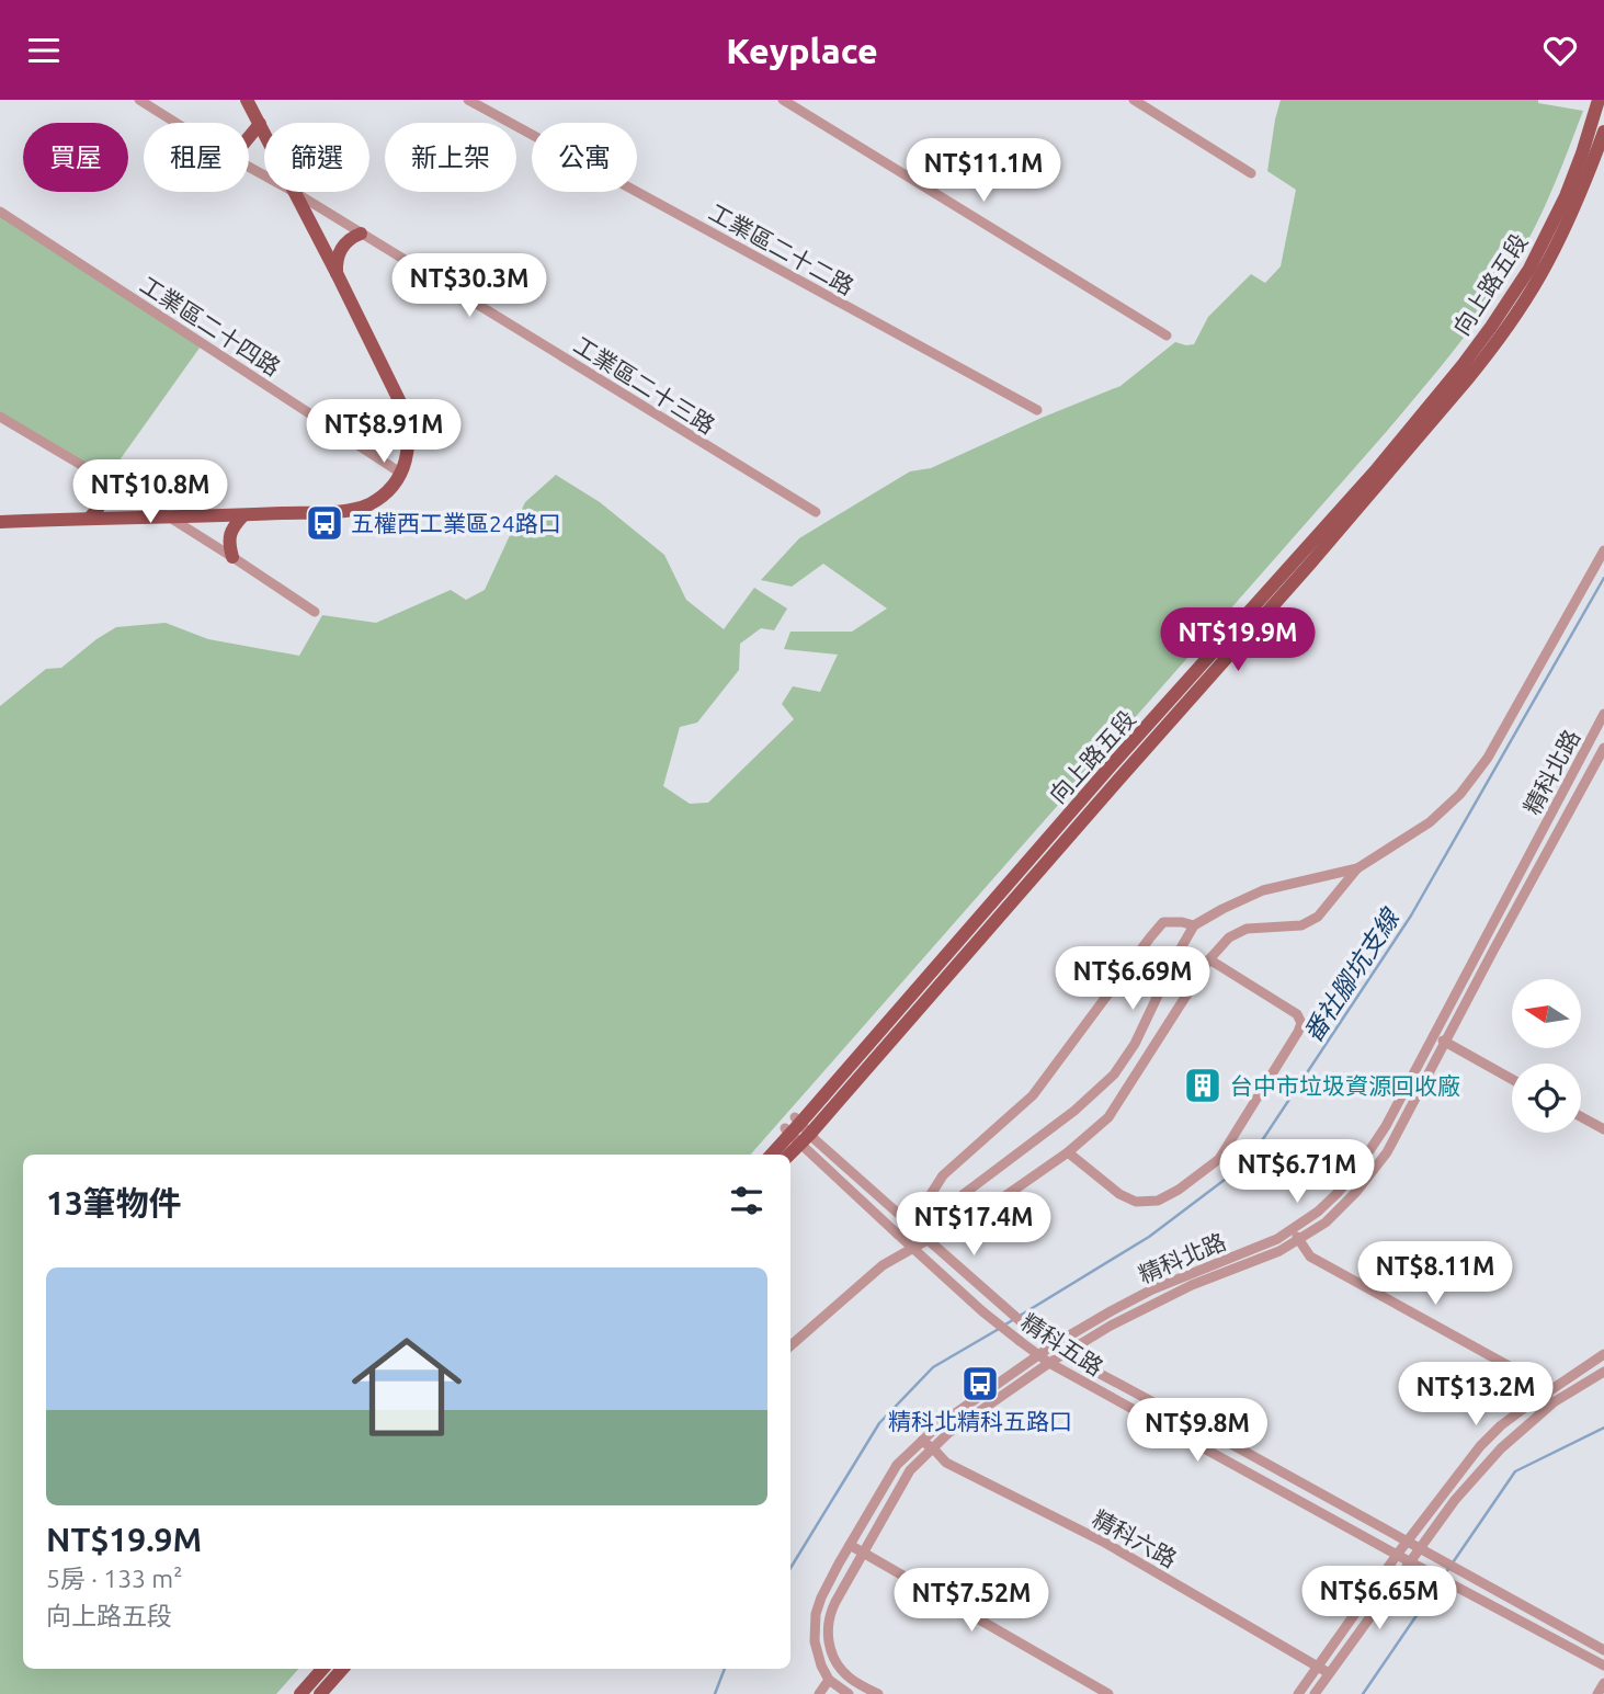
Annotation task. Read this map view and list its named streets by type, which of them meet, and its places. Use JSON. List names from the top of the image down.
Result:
{
  "streets": {
    "main road": ["向上路五段"],
    "street": [
      "工業區二十二路",
      "工業區二十四路",
      "工業區二十三路",
      "精科北路",
      "精科五路",
      "精科六路"
    ]
  },
  "crossings": [
    ["向上路五段", "精科五路"],
    ["精科北路", "精科五路"],
    ["精科北路", "精科六路"]
  ],
  "water": ["番社腳坑支線"],
  "places": {
    "bus stop": ["五權西工業區24路口", "精科北精科五路口"],
    "building": ["台中市垃圾資源回收廠"]
  },
  "north": "left",
  "page": {
    "header": "Keyplace",
    "chip": [
      "買屋",
      "租屋",
      "篩選",
      "新上架",
      "公寓"
    ],
    "price": [
      "NT$11.1M",
      "NT$30.3M",
      "NT$8.91M",
      "NT$10.8M",
      "NT$19.9M",
      "NT$6.69M",
      "NT$6.71M",
      "NT$17.4M",
      "NT$8.11M",
      "NT$13.2M",
      "NT$9.8M",
      "NT$6.65M",
      "NT$7.52M"
    ],
    "heading": "13筆物件",
    "list": [
      {
        "name": "NT$19.9M",
        "note": "5房 · 133 m² · 向上路五段"
      }
    ]
  }
}
